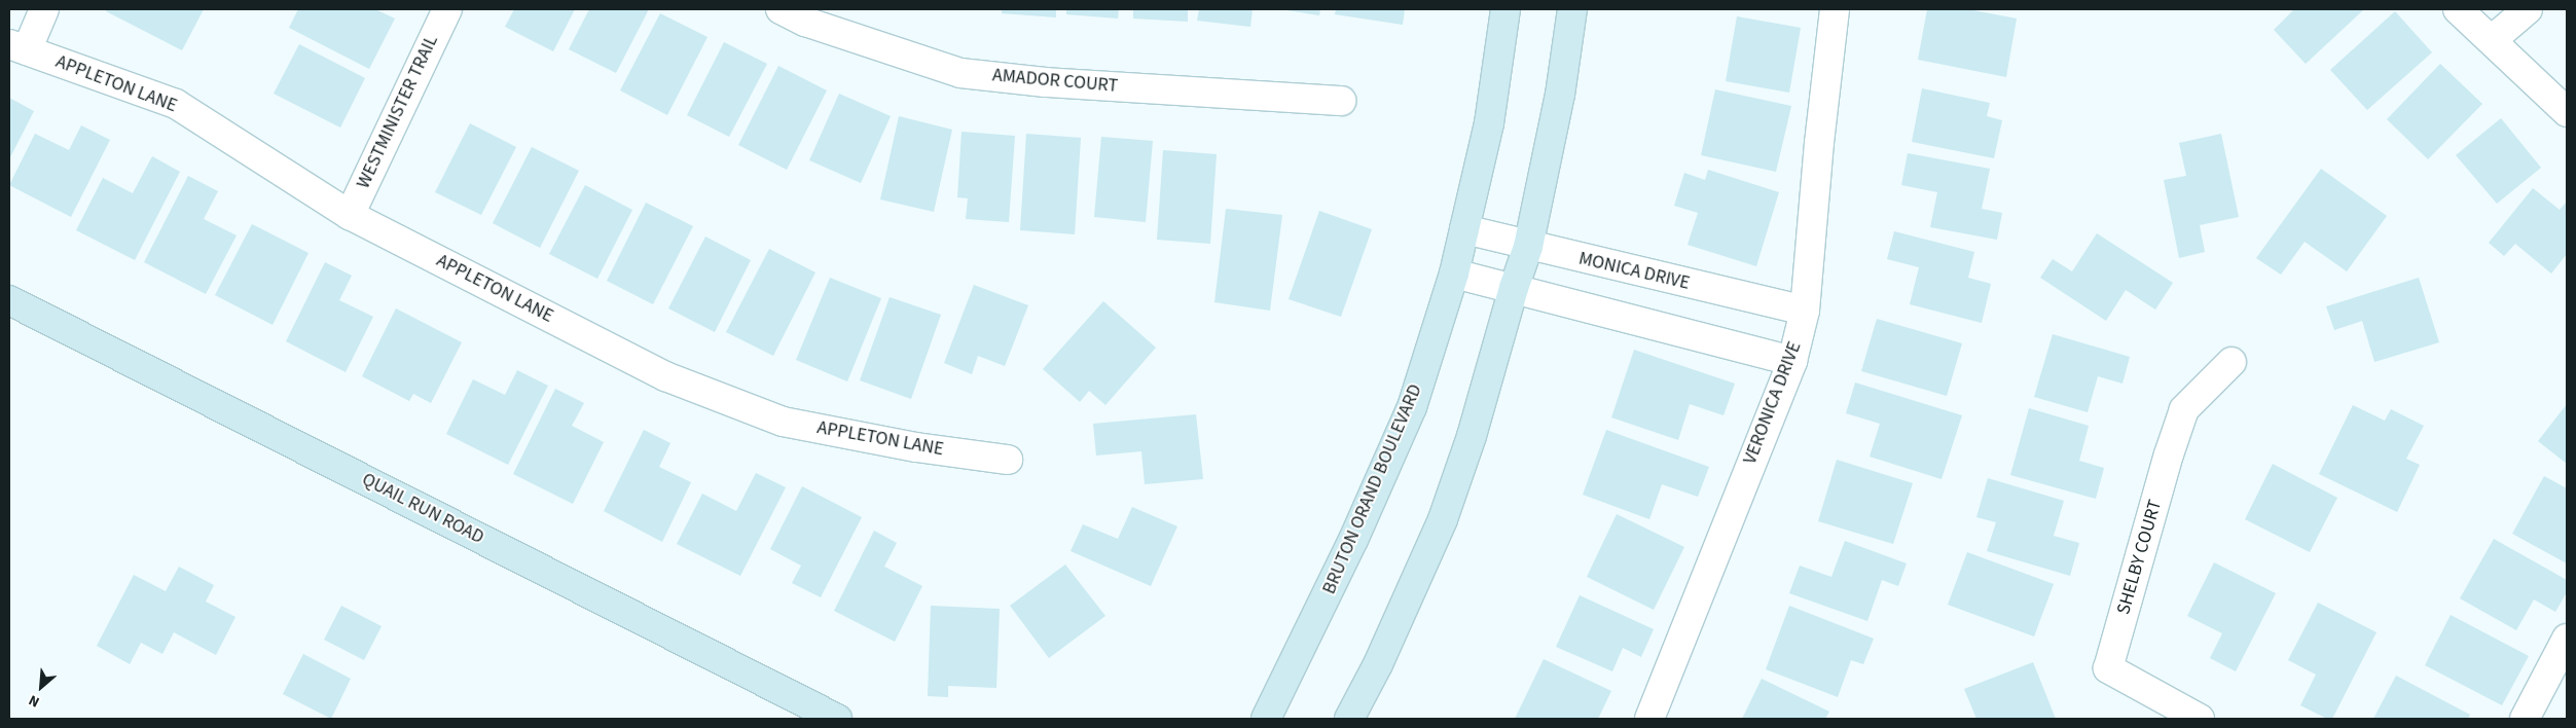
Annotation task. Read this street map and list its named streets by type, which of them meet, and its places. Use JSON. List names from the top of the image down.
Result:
{
  "streets": {
    "main road": ["BRUTON ORAND BOULEVARD", "QUAIL RUN ROAD"],
    "street": [
      "AMADOR COURT",
      "APPLETON LANE",
      "WESTMINISTER TRAIL",
      "MONICA DRIVE",
      "VERONICA DRIVE",
      "SHELBY COURT"
    ]
  },
  "crossings": [
    ["APPLETON LANE", "WESTMINISTER TRAIL"],
    ["MONICA DRIVE", "VERONICA DRIVE"],
    ["MONICA DRIVE", "BRUTON ORAND BOULEVARD"]
  ],
  "north": "bottom left"
}
